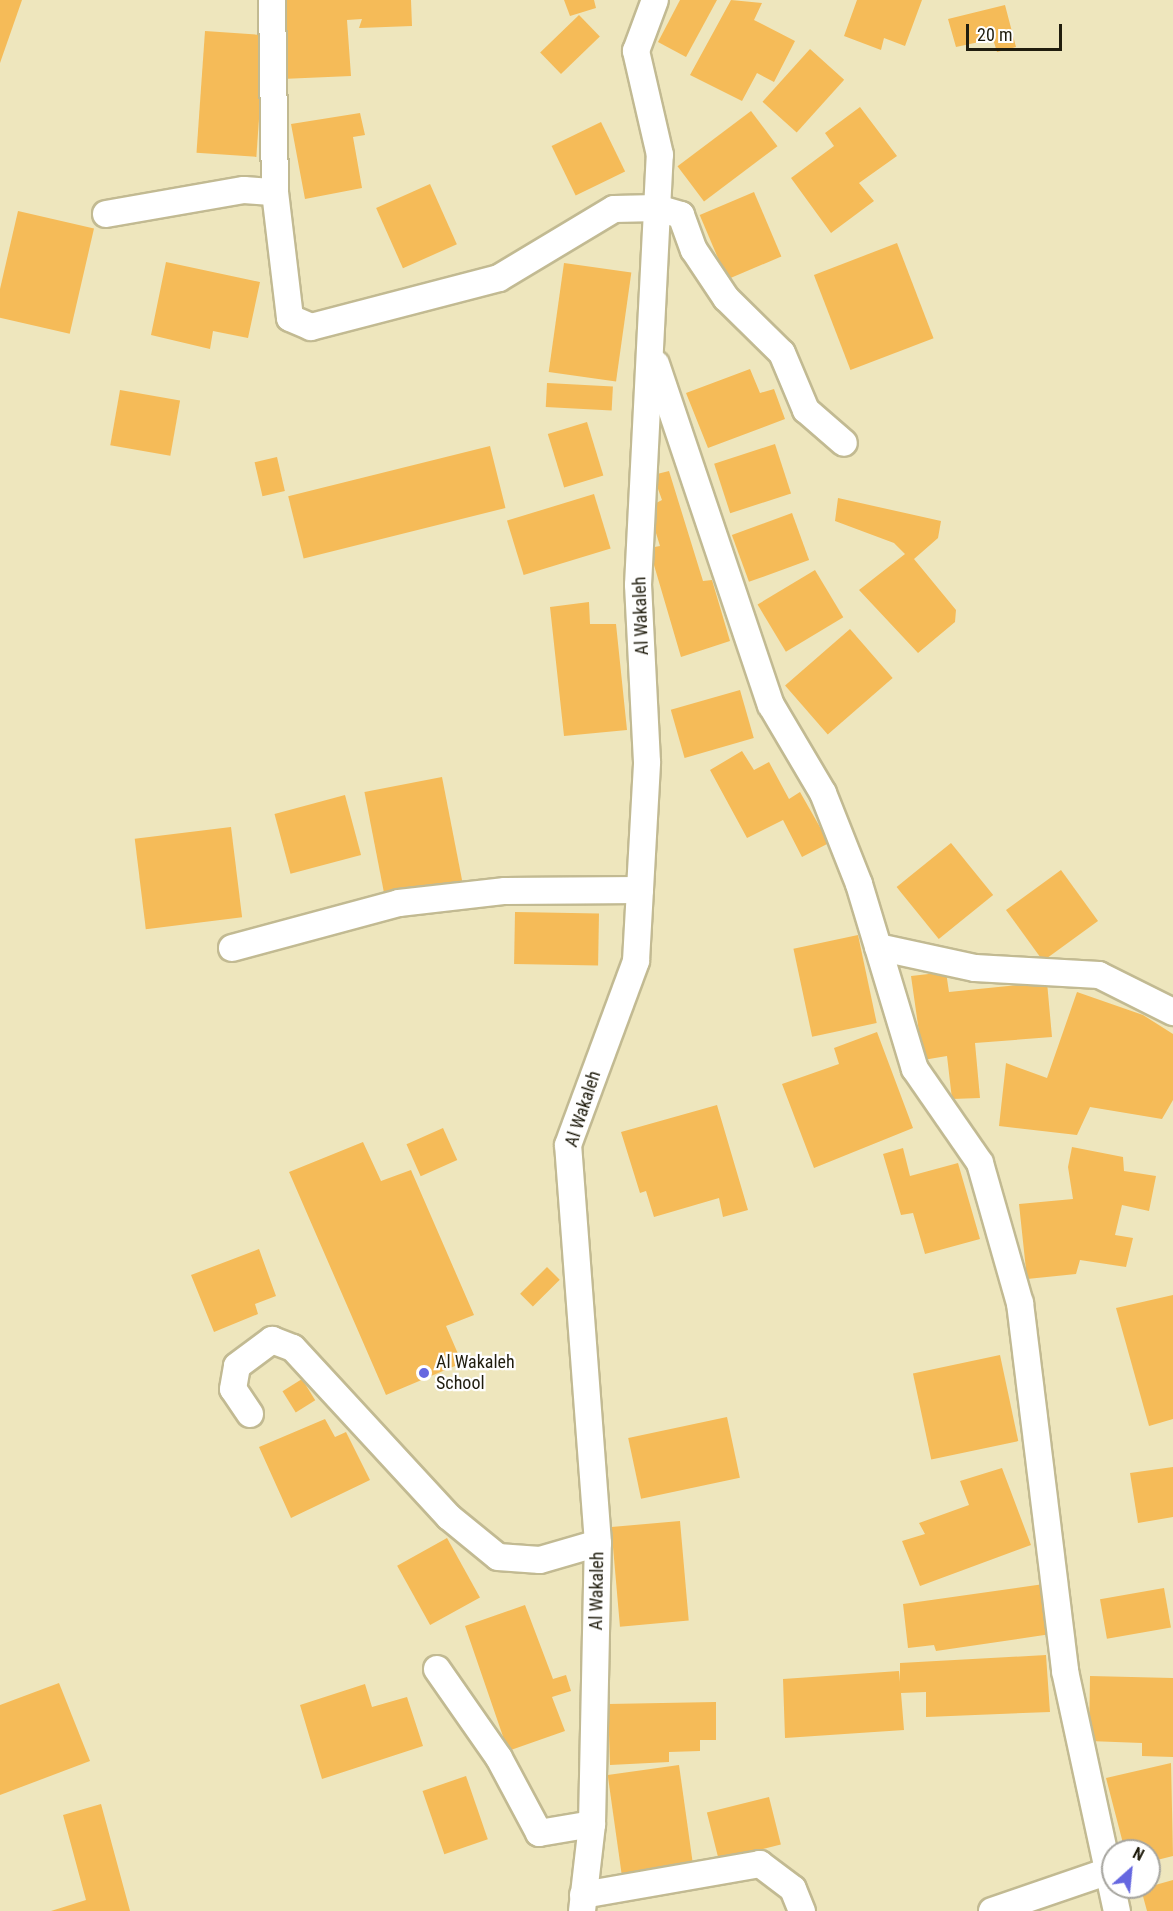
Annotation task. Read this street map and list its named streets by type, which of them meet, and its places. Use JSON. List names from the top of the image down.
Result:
{
  "streets": {
    "street": ["Al Wakaleh"]
  },
  "places": ["Al Wakaleh School"],
  "scale_bar": "20 m",
  "north": "top right"
}
